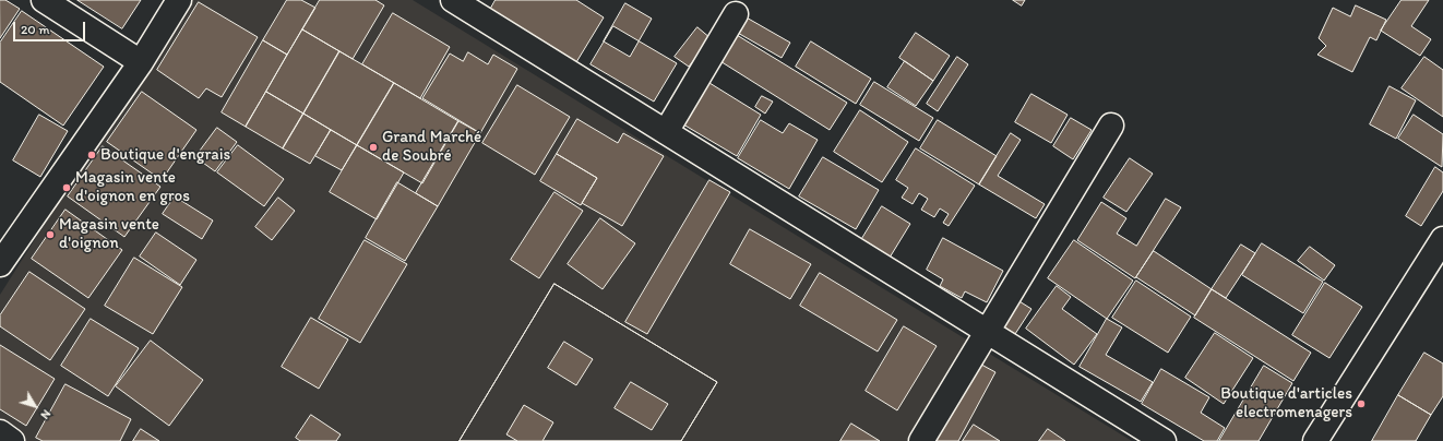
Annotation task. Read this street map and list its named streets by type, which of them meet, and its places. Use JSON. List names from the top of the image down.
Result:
{
  "places": [
    "Grand Marché de Soubré",
    "Boutique d'engrais",
    "Magasin vente d'oignon en gros",
    "Magasin vente d'oignon",
    "Boutique d'articles electromenagers"
  ],
  "scale_bar": "20 m",
  "north": "bottom right"
}
